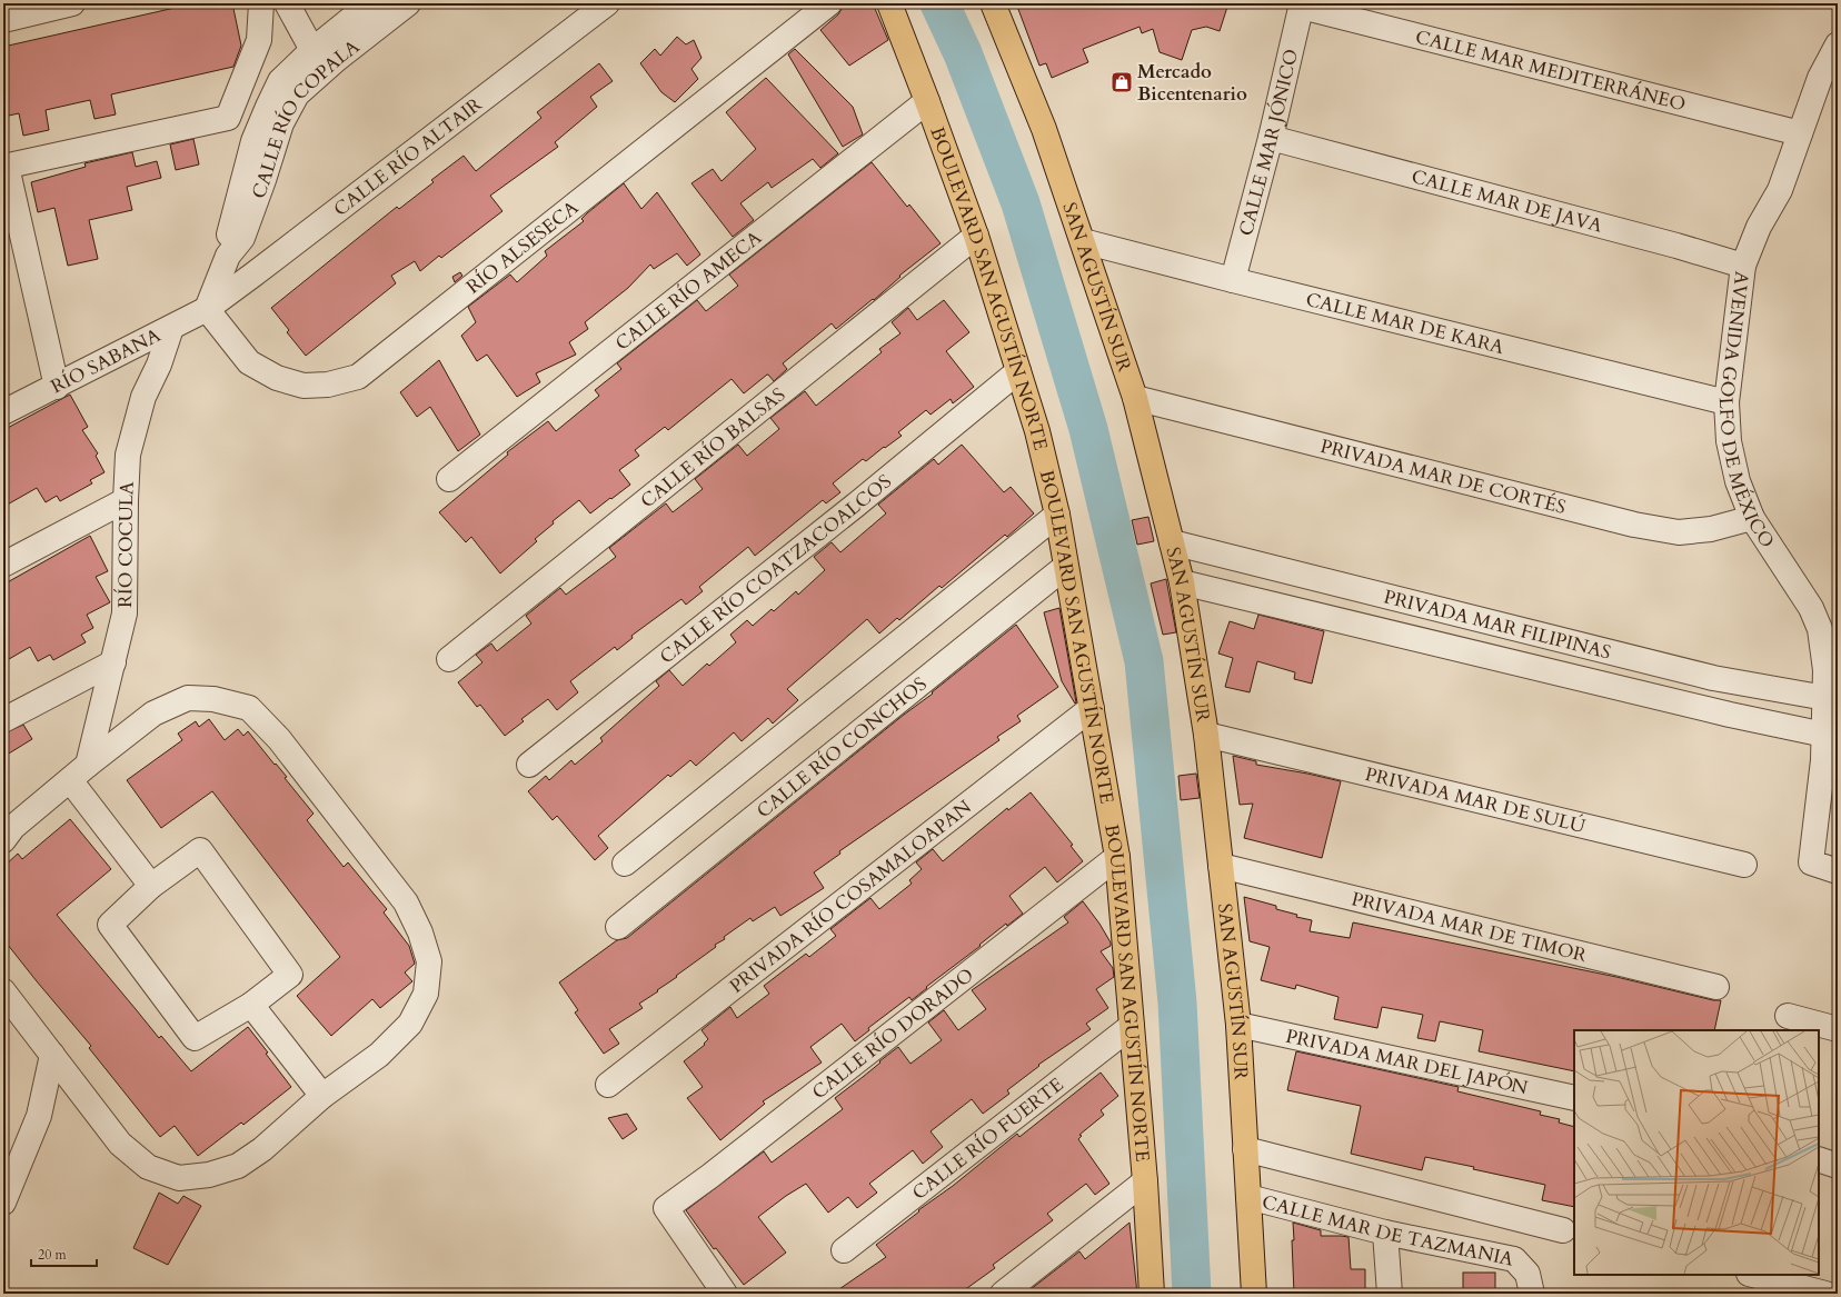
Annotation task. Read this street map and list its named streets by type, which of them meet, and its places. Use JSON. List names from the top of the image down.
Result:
{
  "streets": {
    "main road": ["SAN AGUSTÍN SUR", "BOULEVARD SAN AGUSTÍN NORTE"],
    "street": [
      "CALLE MAR MEDITERRÁNEO",
      "CALLE RÍO COPALA",
      "CALLE MAR JÓNICO",
      "CALLE RÍO ALTAIR",
      "CALLE MAR DE JAVA",
      "RÍO ALSESECA",
      "CALLE RÍO AMECA",
      "CALLE MAR DE KARA",
      "RÍO SABANA",
      "AVENIDA GOLFO DE MÉXICO",
      "CALLE RÍO BALSAS",
      "PRIVADA MAR DE CORTÉS",
      "RÍO COCULA",
      "CALLE RÍO COATZACOALCOS",
      "PRIVADA MAR FILIPINAS",
      "CALLE RÍO CONCHOS",
      "PRIVADA MAR DE SULÚ",
      "PRIVADA RÍO COSAMALOAPAN",
      "PRIVADA MAR DE TIMOR",
      "CALLE RÍO DORADO",
      "PRIVADA MAR DEL JAPÓN",
      "CALLE RÍO FUERTE",
      "CALLE MAR DE TAZMANIA"
    ]
  },
  "crossings": [
    ["CALLE MAR MEDITERRÁNEO", "CALLE MAR JÓNICO"],
    ["CALLE MAR MEDITERRÁNEO", "AVENIDA GOLFO DE MÉXICO"],
    ["CALLE RÍO COPALA", "CALLE RÍO ALTAIR"],
    ["CALLE RÍO COPALA", "RÍO ALSESECA"],
    ["CALLE RÍO COPALA", "RÍO SABANA"],
    ["CALLE MAR JÓNICO", "CALLE MAR DE JAVA"],
    ["CALLE MAR JÓNICO", "CALLE MAR DE KARA"],
    ["CALLE RÍO ALTAIR", "RÍO ALSESECA"],
    ["CALLE RÍO ALTAIR", "RÍO SABANA"],
    ["CALLE MAR DE JAVA", "AVENIDA GOLFO DE MÉXICO"],
    ["RÍO ALSESECA", "RÍO SABANA"],
    ["SAN AGUSTÍN SUR", "CALLE MAR DE KARA"],
    ["SAN AGUSTÍN SUR", "PRIVADA MAR DE CORTÉS"],
    ["SAN AGUSTÍN SUR", "PRIVADA MAR FILIPINAS"],
    ["SAN AGUSTÍN SUR", "PRIVADA MAR DE SULÚ"],
    ["SAN AGUSTÍN SUR", "PRIVADA MAR DE TIMOR"],
    ["SAN AGUSTÍN SUR", "PRIVADA MAR DEL JAPÓN"],
    ["SAN AGUSTÍN SUR", "CALLE MAR DE TAZMANIA"],
    ["BOULEVARD SAN AGUSTÍN NORTE", "CALLE RÍO AMECA"],
    ["BOULEVARD SAN AGUSTÍN NORTE", "CALLE RÍO BALSAS"],
    ["BOULEVARD SAN AGUSTÍN NORTE", "CALLE RÍO COATZACOALCOS"],
    ["BOULEVARD SAN AGUSTÍN NORTE", "CALLE RÍO CONCHOS"],
    ["BOULEVARD SAN AGUSTÍN NORTE", "PRIVADA RÍO COSAMALOAPAN"],
    ["BOULEVARD SAN AGUSTÍN NORTE", "CALLE RÍO DORADO"],
    ["BOULEVARD SAN AGUSTÍN NORTE", "CALLE RÍO FUERTE"],
    ["CALLE MAR DE KARA", "AVENIDA GOLFO DE MÉXICO"],
    ["RÍO SABANA", "RÍO COCULA"],
    ["AVENIDA GOLFO DE MÉXICO", "PRIVADA MAR DE CORTÉS"],
    ["AVENIDA GOLFO DE MÉXICO", "PRIVADA MAR FILIPINAS"]
  ],
  "places": {
    "shop": ["Mercado Bicentenario"]
  },
  "scale_bar": "20 m"
}
